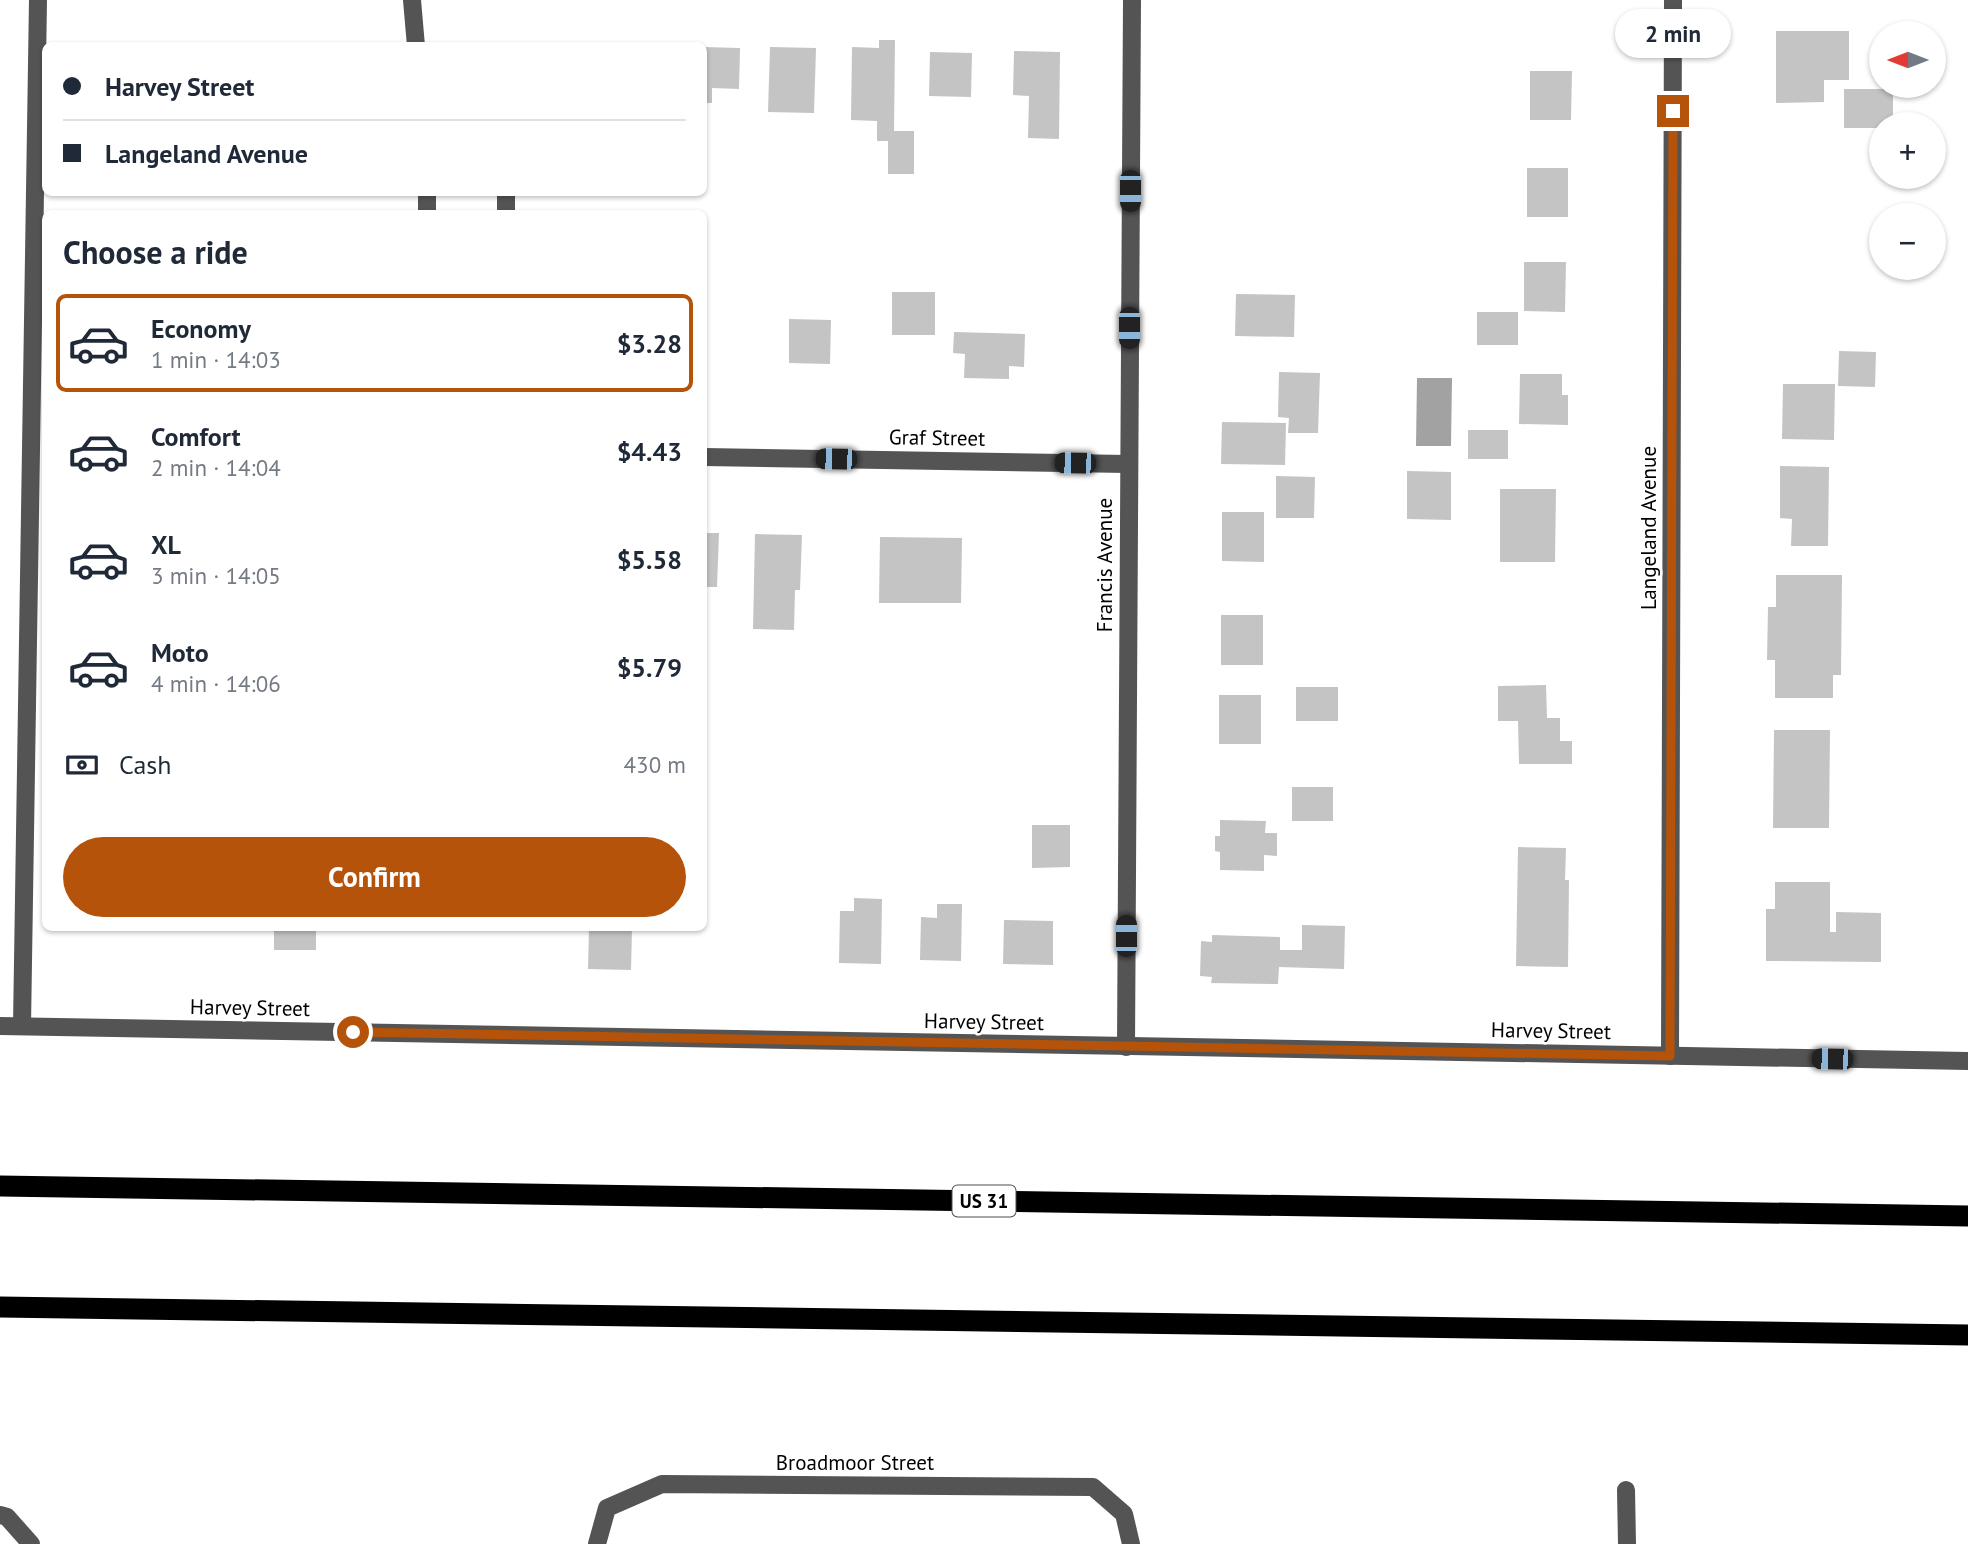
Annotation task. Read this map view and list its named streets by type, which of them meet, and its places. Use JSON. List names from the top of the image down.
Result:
{
  "streets": {
    "highway": ["US 31"],
    "street": [
      "Graf Street",
      "Langeland Avenue",
      "Francis Avenue",
      "Harvey Street",
      "Broadmoor Street"
    ]
  },
  "crossings": [
    ["Graf Street", "Francis Avenue"],
    ["Langeland Avenue", "Harvey Street"],
    ["Francis Avenue", "Harvey Street"]
  ],
  "north": "left",
  "page": {
    "bubble": "2 min",
    "map_buttons": ["+", "−"],
    "banner": ["Harvey Street", "Langeland Avenue"],
    "heading": "Choose a ride",
    "list": [
      {
        "name": "Economy",
        "note": "1 min · 14:03",
        "value": "$3.28"
      },
      {
        "name": "Comfort",
        "note": "2 min · 14:04",
        "value": "$4.43"
      },
      {
        "name": "XL",
        "note": "3 min · 14:05",
        "value": "$5.58"
      },
      {
        "name": "Moto",
        "note": "4 min · 14:06",
        "value": "$5.79"
      }
    ],
    "pay": ["Cash", "430 m"],
    "buttons": "Confirm"
  }
}
